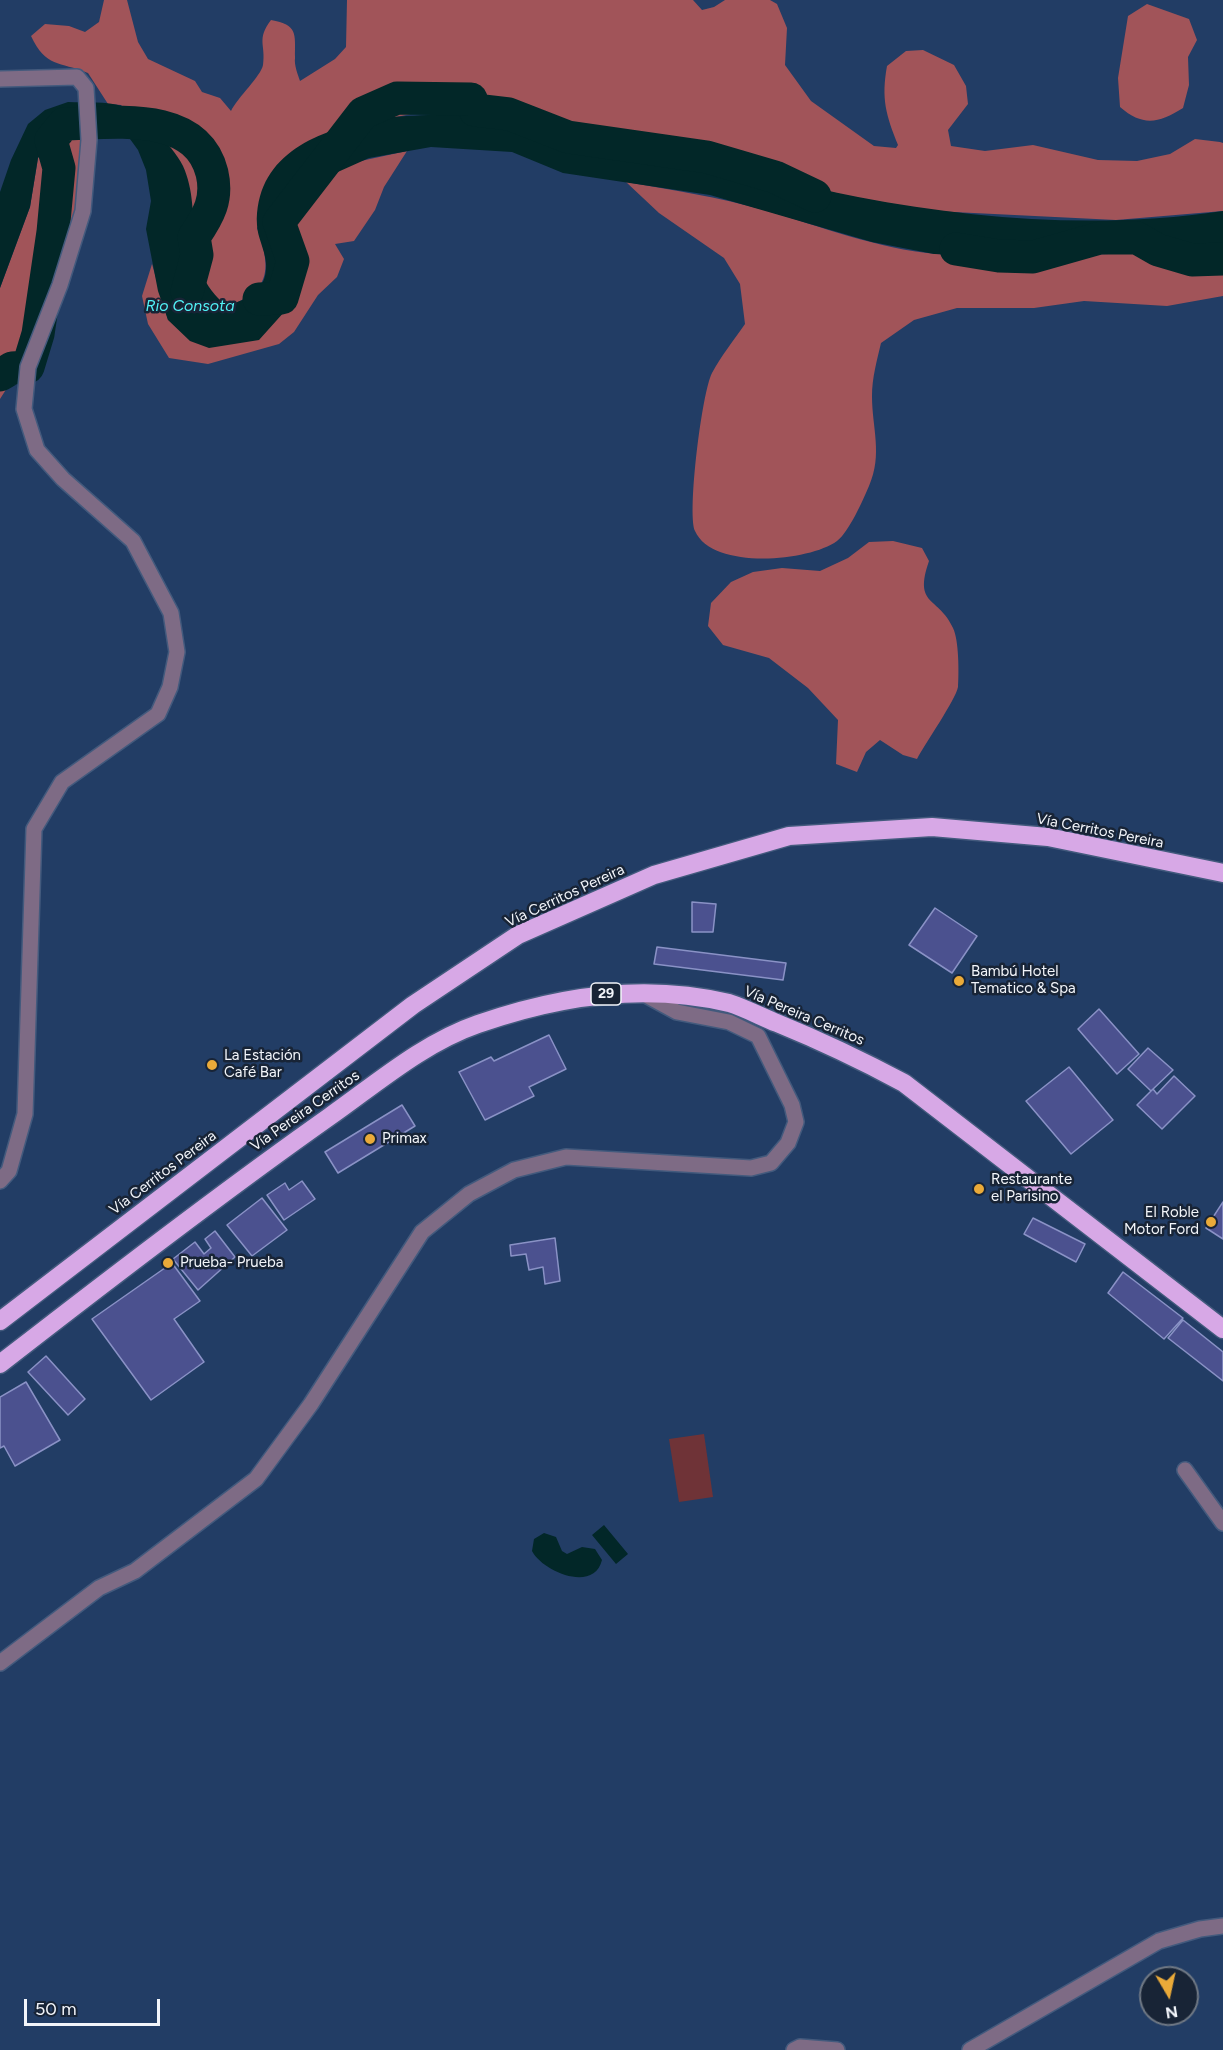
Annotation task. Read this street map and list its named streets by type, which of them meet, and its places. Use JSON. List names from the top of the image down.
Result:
{
  "streets": {
    "highway": ["Vía Cerritos Pereira", "29", "Vía Pereira Cerritos"]
  },
  "water": ["Rio Consota"],
  "places": [
    "Bambú Hotel Tematico & Spa",
    "La Estación Café Bar",
    "Primax",
    "Restaurante el Parisino",
    "El Roble Motor Ford",
    "Prueba- Prueba"
  ],
  "scale_bar": "50 m",
  "north": "bottom"
}
